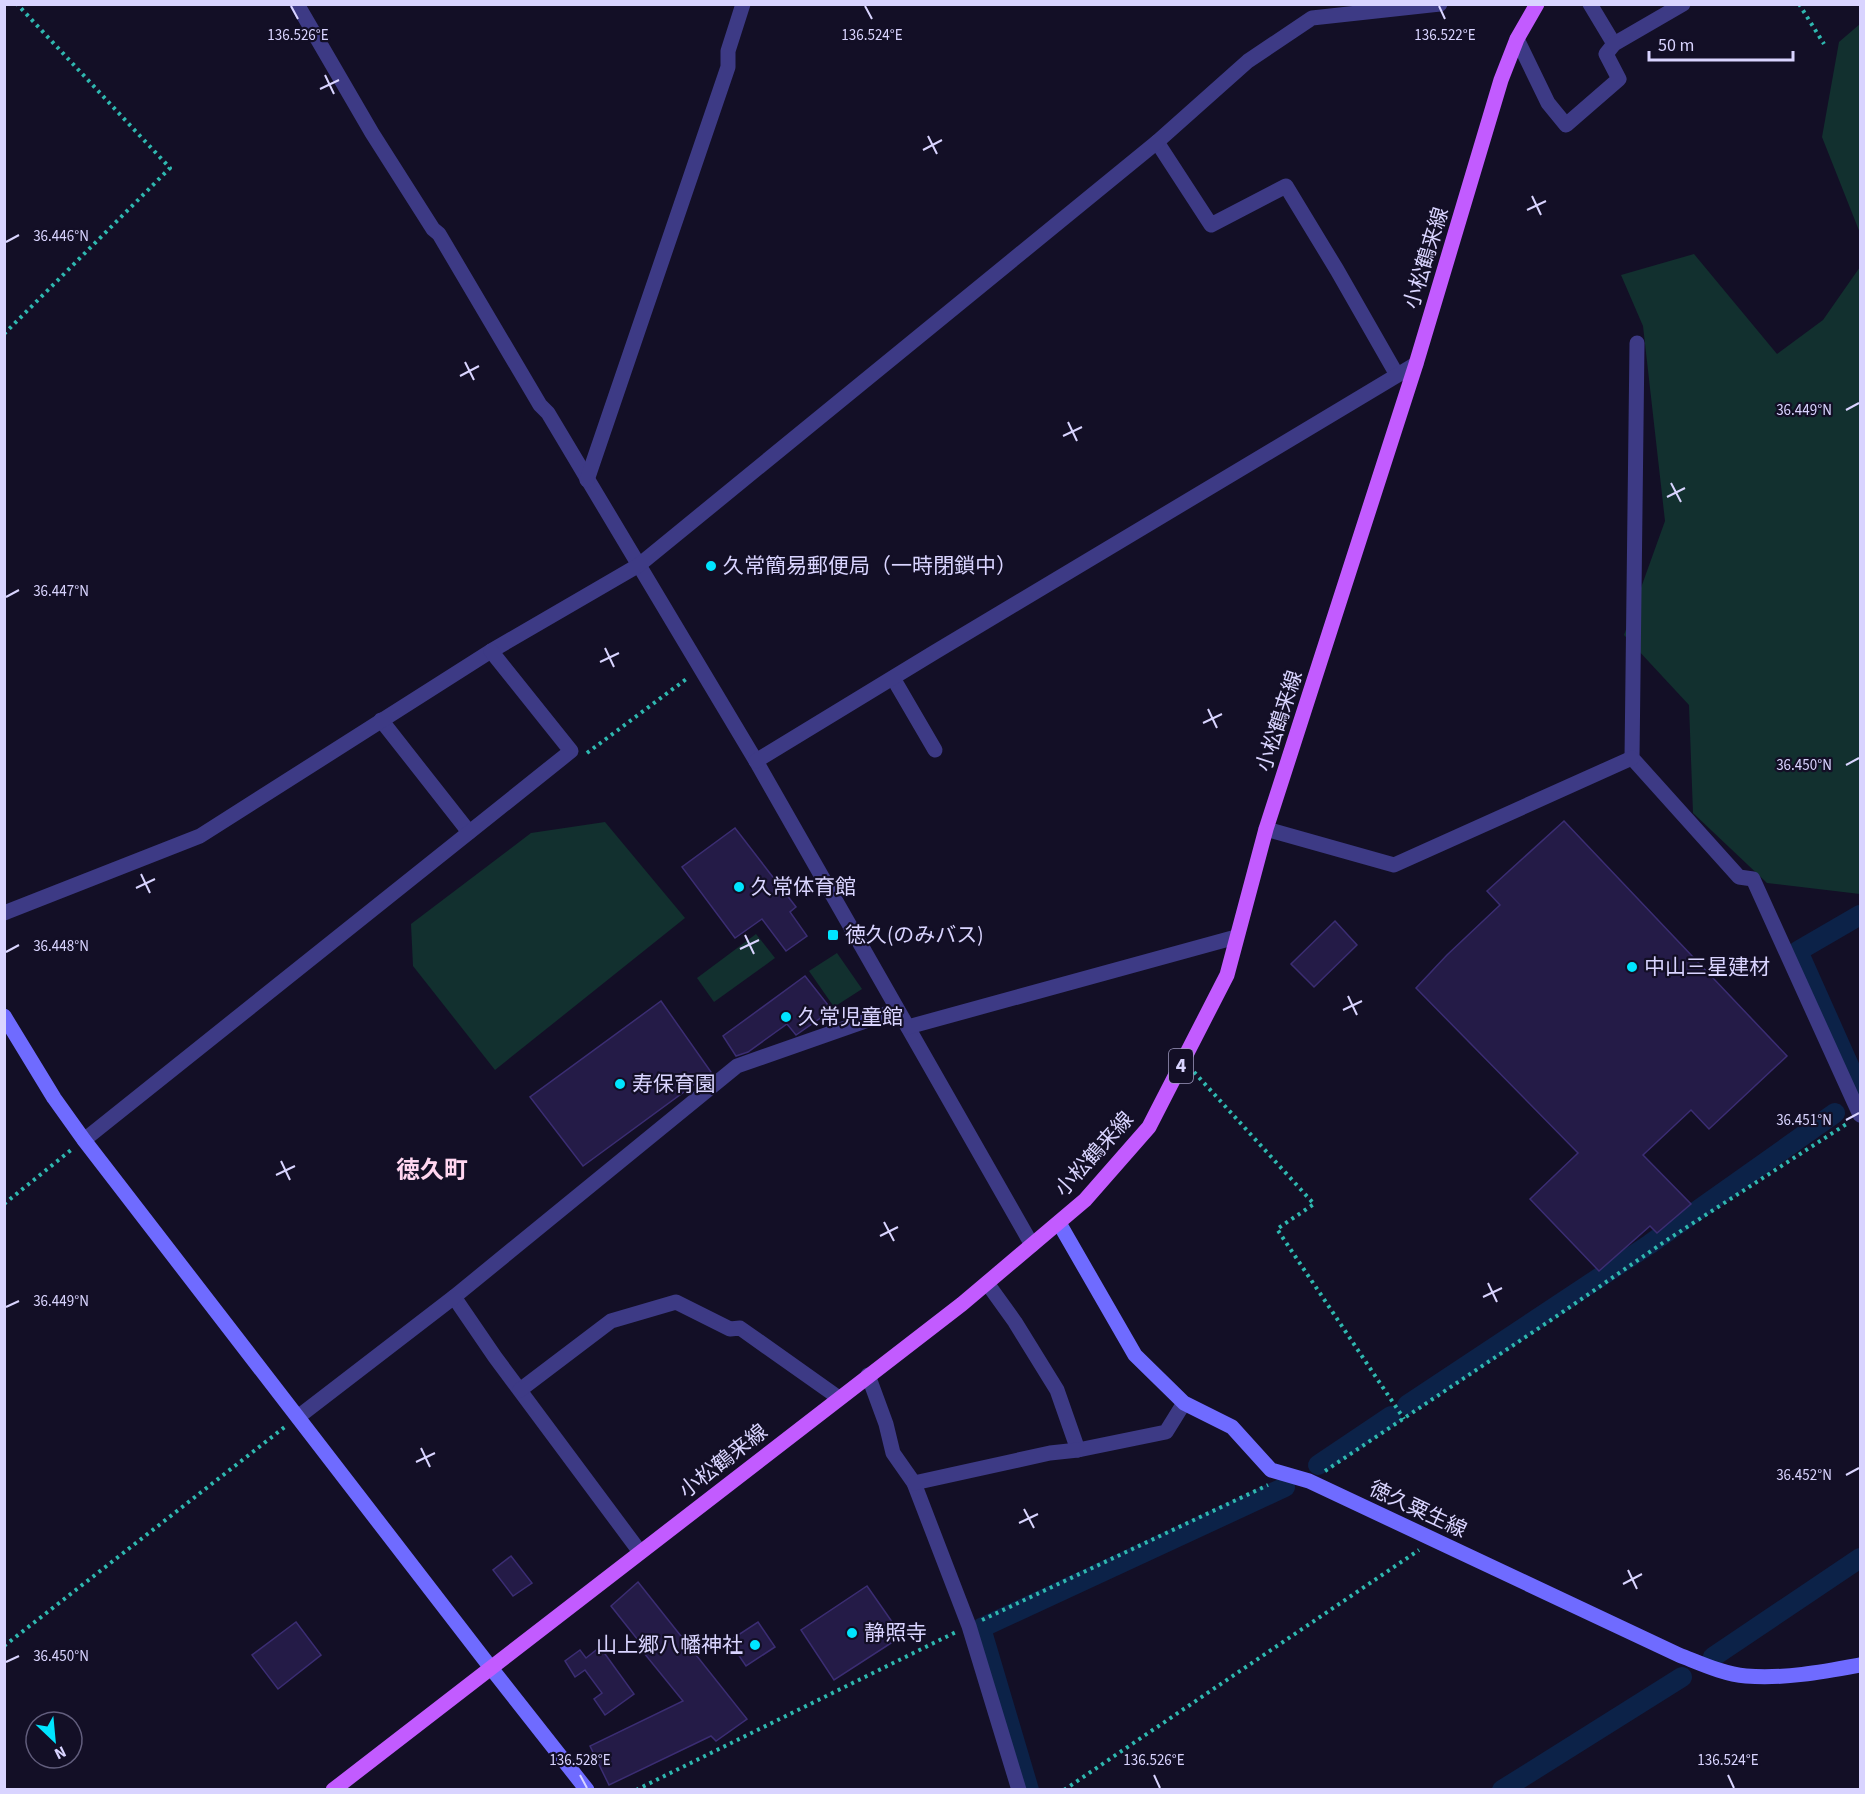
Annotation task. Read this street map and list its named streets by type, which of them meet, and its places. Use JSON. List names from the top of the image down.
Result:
{
  "streets": {
    "main road": ["小松鶴来線", "4", "徳久粟生線"]
  },
  "crossings": [
    ["小松鶴来線", "徳久粟生線"]
  ],
  "districts": ["徳久町"],
  "places": {
    "other": [
      "久常簡易郵便局（一時閉鎖中）",
      "久常体育館",
      "中山三星建材",
      "久常児童館",
      "寿保育園",
      "静照寺",
      "山上郷八幡神社"
    ],
    "transit": ["徳久(のみバス)"]
  },
  "scale_bar": "50 m",
  "north": "bottom right",
  "coordinates": [
    "136.526°E",
    "136.524°E",
    "136.522°E",
    "36.446°N",
    "36.449°N",
    "36.447°N",
    "36.450°N",
    "36.448°N",
    "36.451°N",
    "36.452°N",
    "136.528°E"
  ]
}
